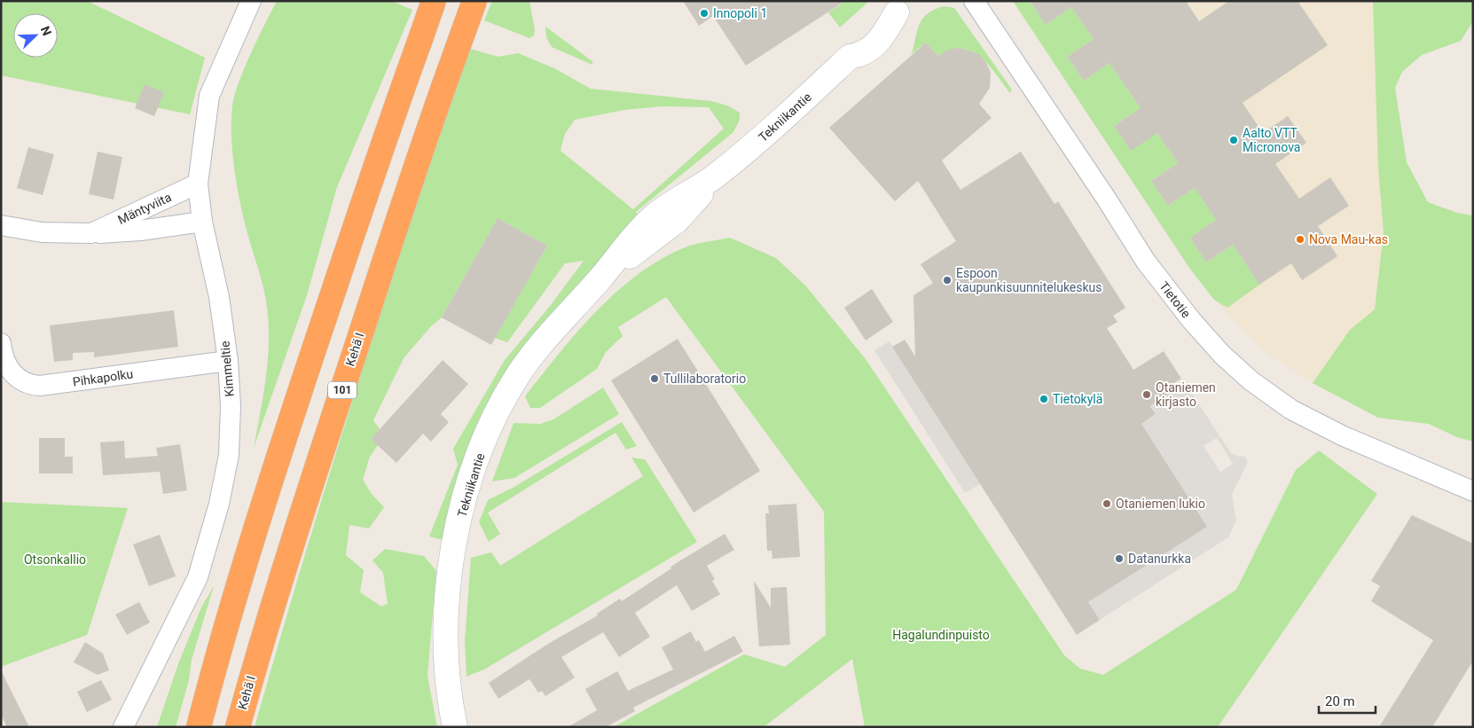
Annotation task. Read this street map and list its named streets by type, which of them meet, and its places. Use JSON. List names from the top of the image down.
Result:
{
  "streets": {
    "highway": ["Kehä I", "101"],
    "main road": ["Tekniikantie"],
    "street": [
      "Mäntyviita",
      "Tietotie",
      "Kimmeltie",
      "Pihkapolku"
    ]
  },
  "crossings": [
    ["Mäntyviita", "Kimmeltie"],
    ["Kimmeltie", "Pihkapolku"]
  ],
  "parks": ["Otsonkallio", "Hagalundinpuisto"],
  "places": [
    "Innopoli 1",
    "Aalto VTT Micronova",
    "Nova Mau-kas",
    "Espoon kaupunkisuunnitelukeskus",
    "Tullilaboratorio",
    "Otaniemen kirjasto",
    "Tietokylä",
    "Otaniemen lukio",
    "Datanurkka"
  ],
  "scale_bar": "20 m",
  "north": "top right"
}
